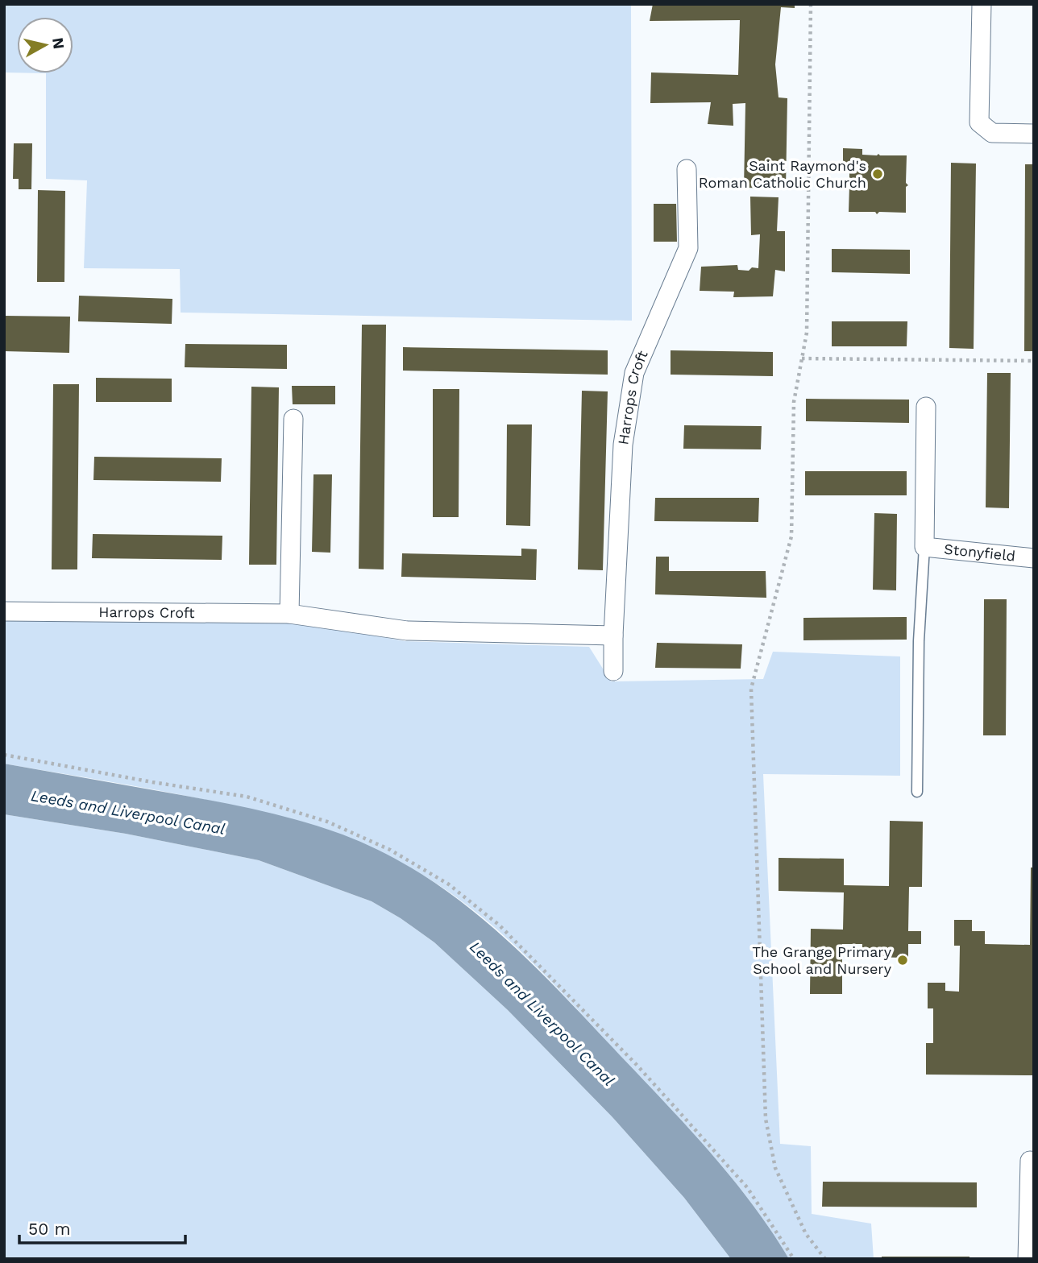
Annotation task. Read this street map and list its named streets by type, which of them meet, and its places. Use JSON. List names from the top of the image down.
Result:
{
  "streets": {
    "street": ["Harrops Croft", "Stonyfield"]
  },
  "water": ["Leeds and Liverpool Canal"],
  "places": ["Saint Raymond's Roman Catholic Church", "The Grange Primary School and Nursery"],
  "scale_bar": "50 m",
  "north": "right"
}
